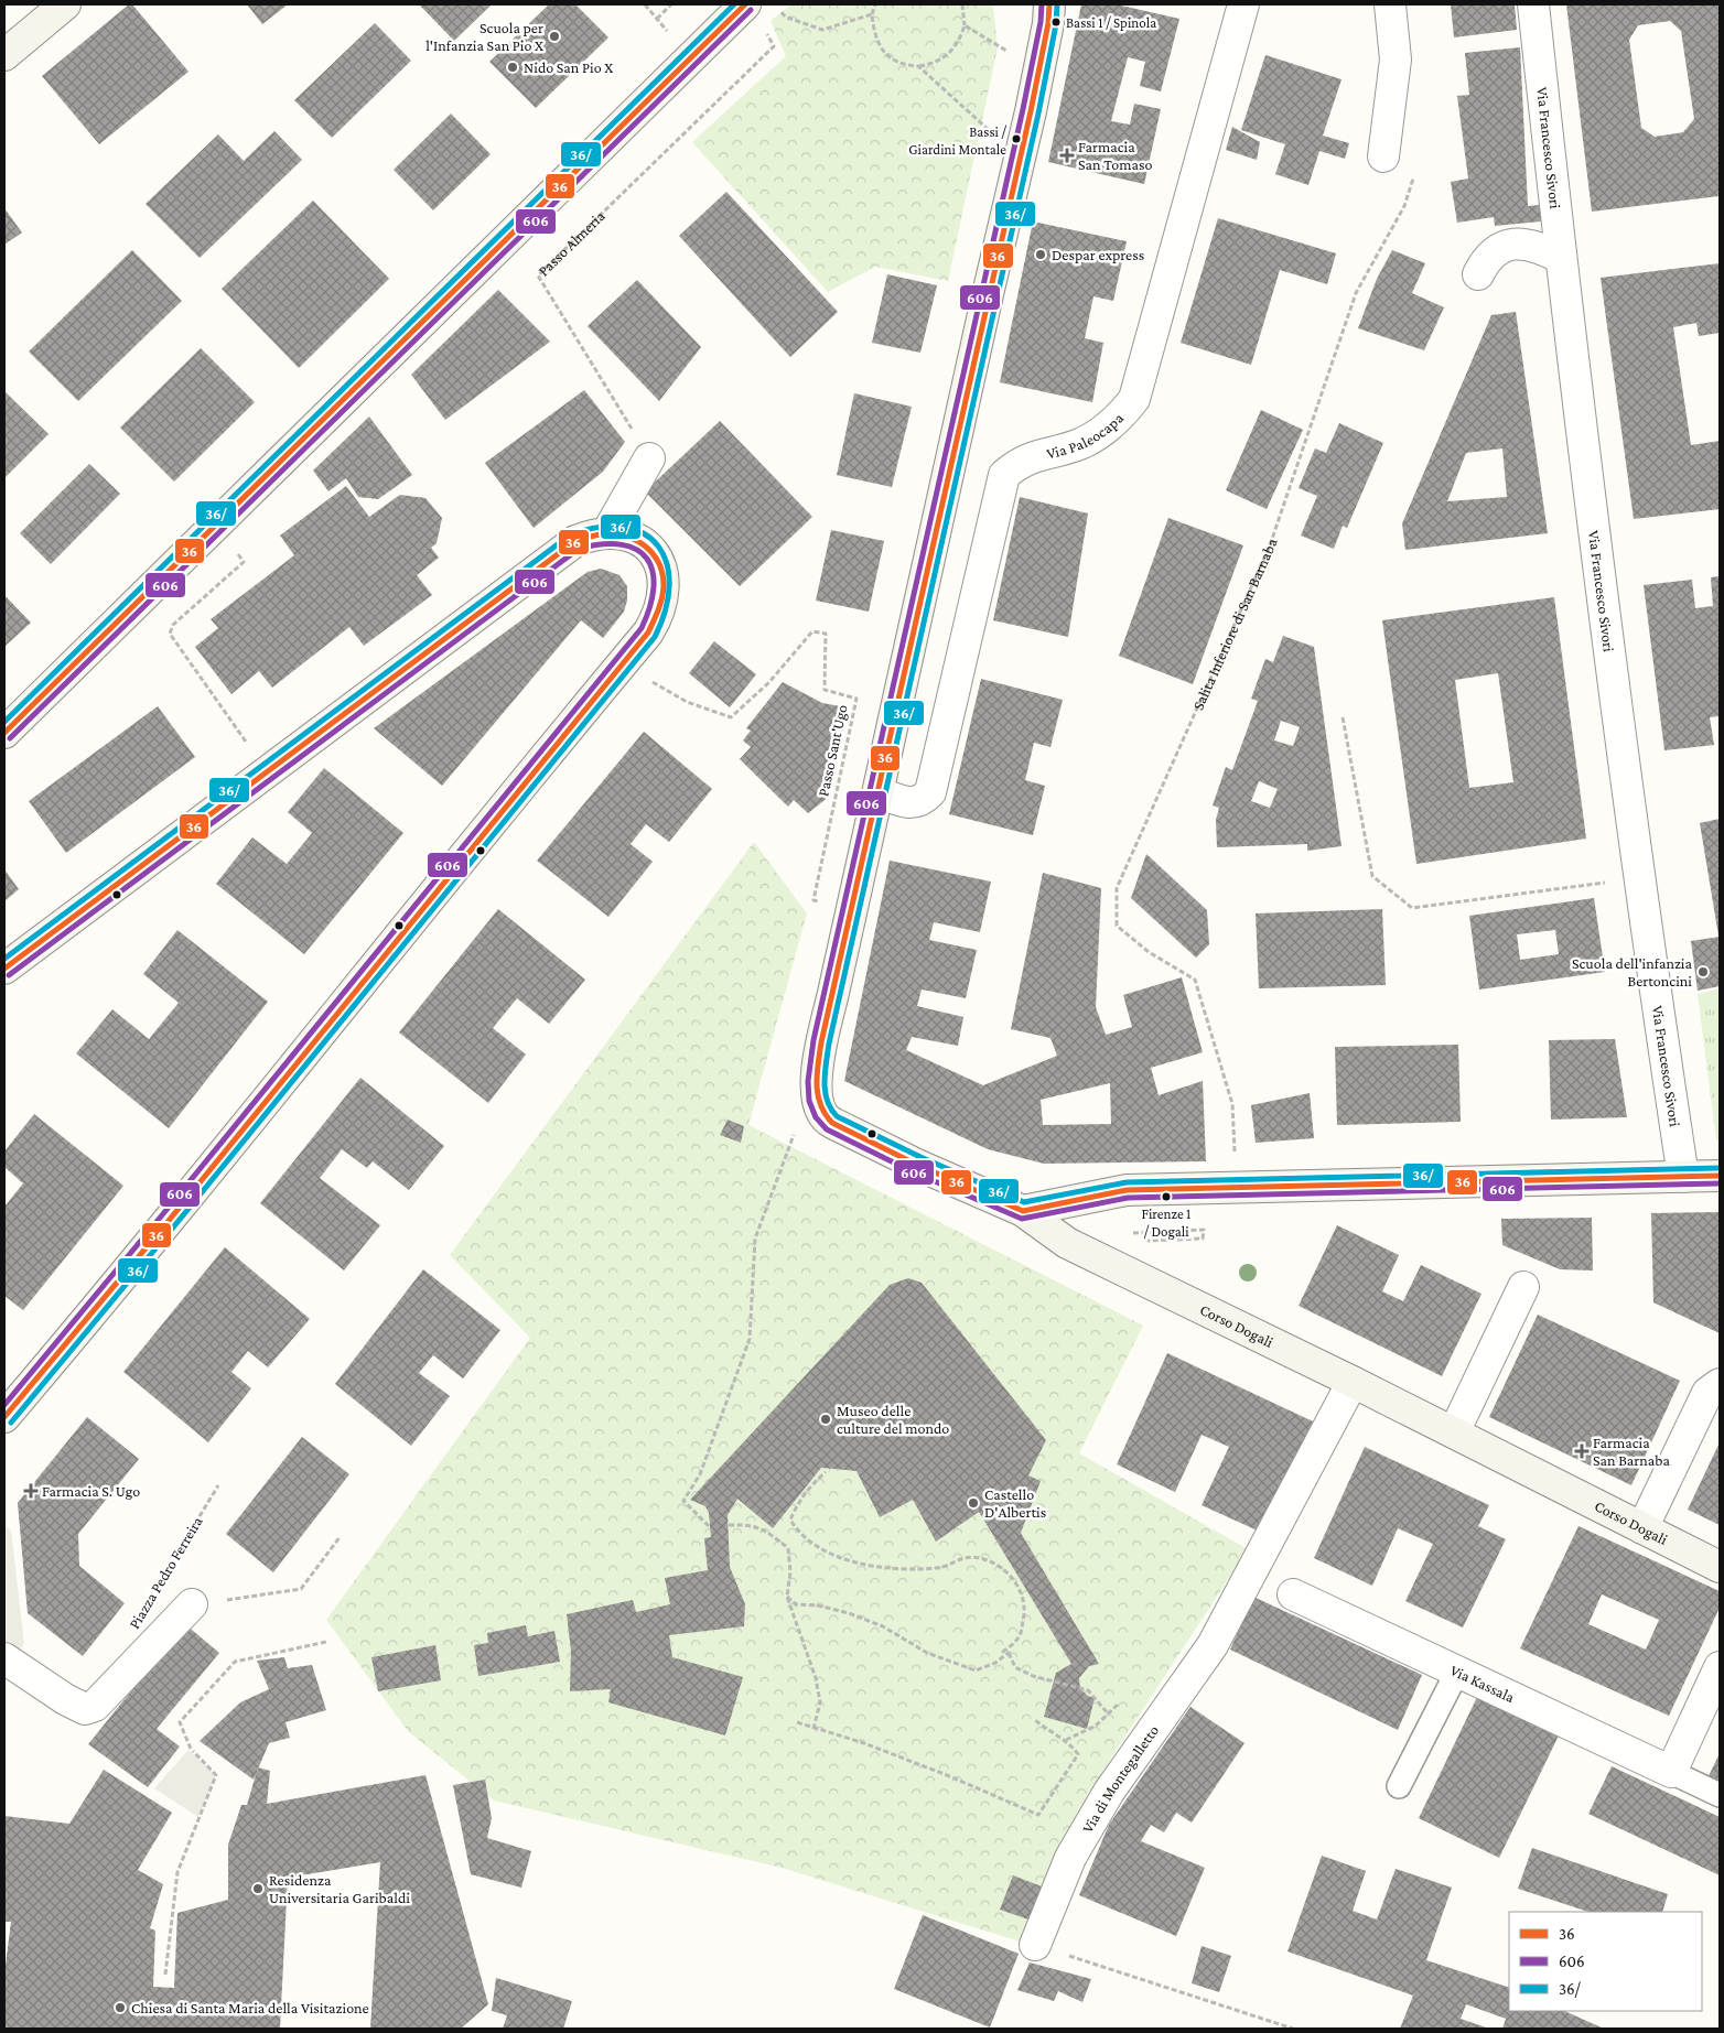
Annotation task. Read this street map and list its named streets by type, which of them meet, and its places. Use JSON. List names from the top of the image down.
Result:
{
  "streets": {
    "street": [
      "Via Francesco Sivori",
      "Via Paleocapa",
      "Corso Dogali",
      "Piazza Pedro Ferreira",
      "Via Kassala",
      "Via di Montegalletto"
    ],
    "path": ["Passo Almeria", "Salita Inferiore di San Barnaba", "Passo Sant'Ugo"]
  },
  "crossings": [
    ["Via Paleocapa", "Corso Dogali"],
    ["Corso Dogali", "Via di Montegalletto"]
  ],
  "places": {
    "other": [
      "Bassi 1 / Spinola",
      "Scuola per l'Infanzia San Pio X",
      "Nido San Pio X",
      "Bassi / Giardini Montale",
      "Despar express",
      "Scuola dell'infanzia Bertoncini",
      "Firenze 1 / Dogali",
      "Museo delle culture del mondo",
      "Castello D'Albertis",
      "Residenza Universitaria Garibaldi",
      "Chiesa di Santa Maria della Visitazione"
    ],
    "health": ["Farmacia San Tomaso", "Farmacia San Barnaba", "Farmacia S. Ugo"]
  },
  "lines": ["transit line 36", "transit line 606", "transit line 36/"],
  "legend": ["36", "606", "36/"]
}
